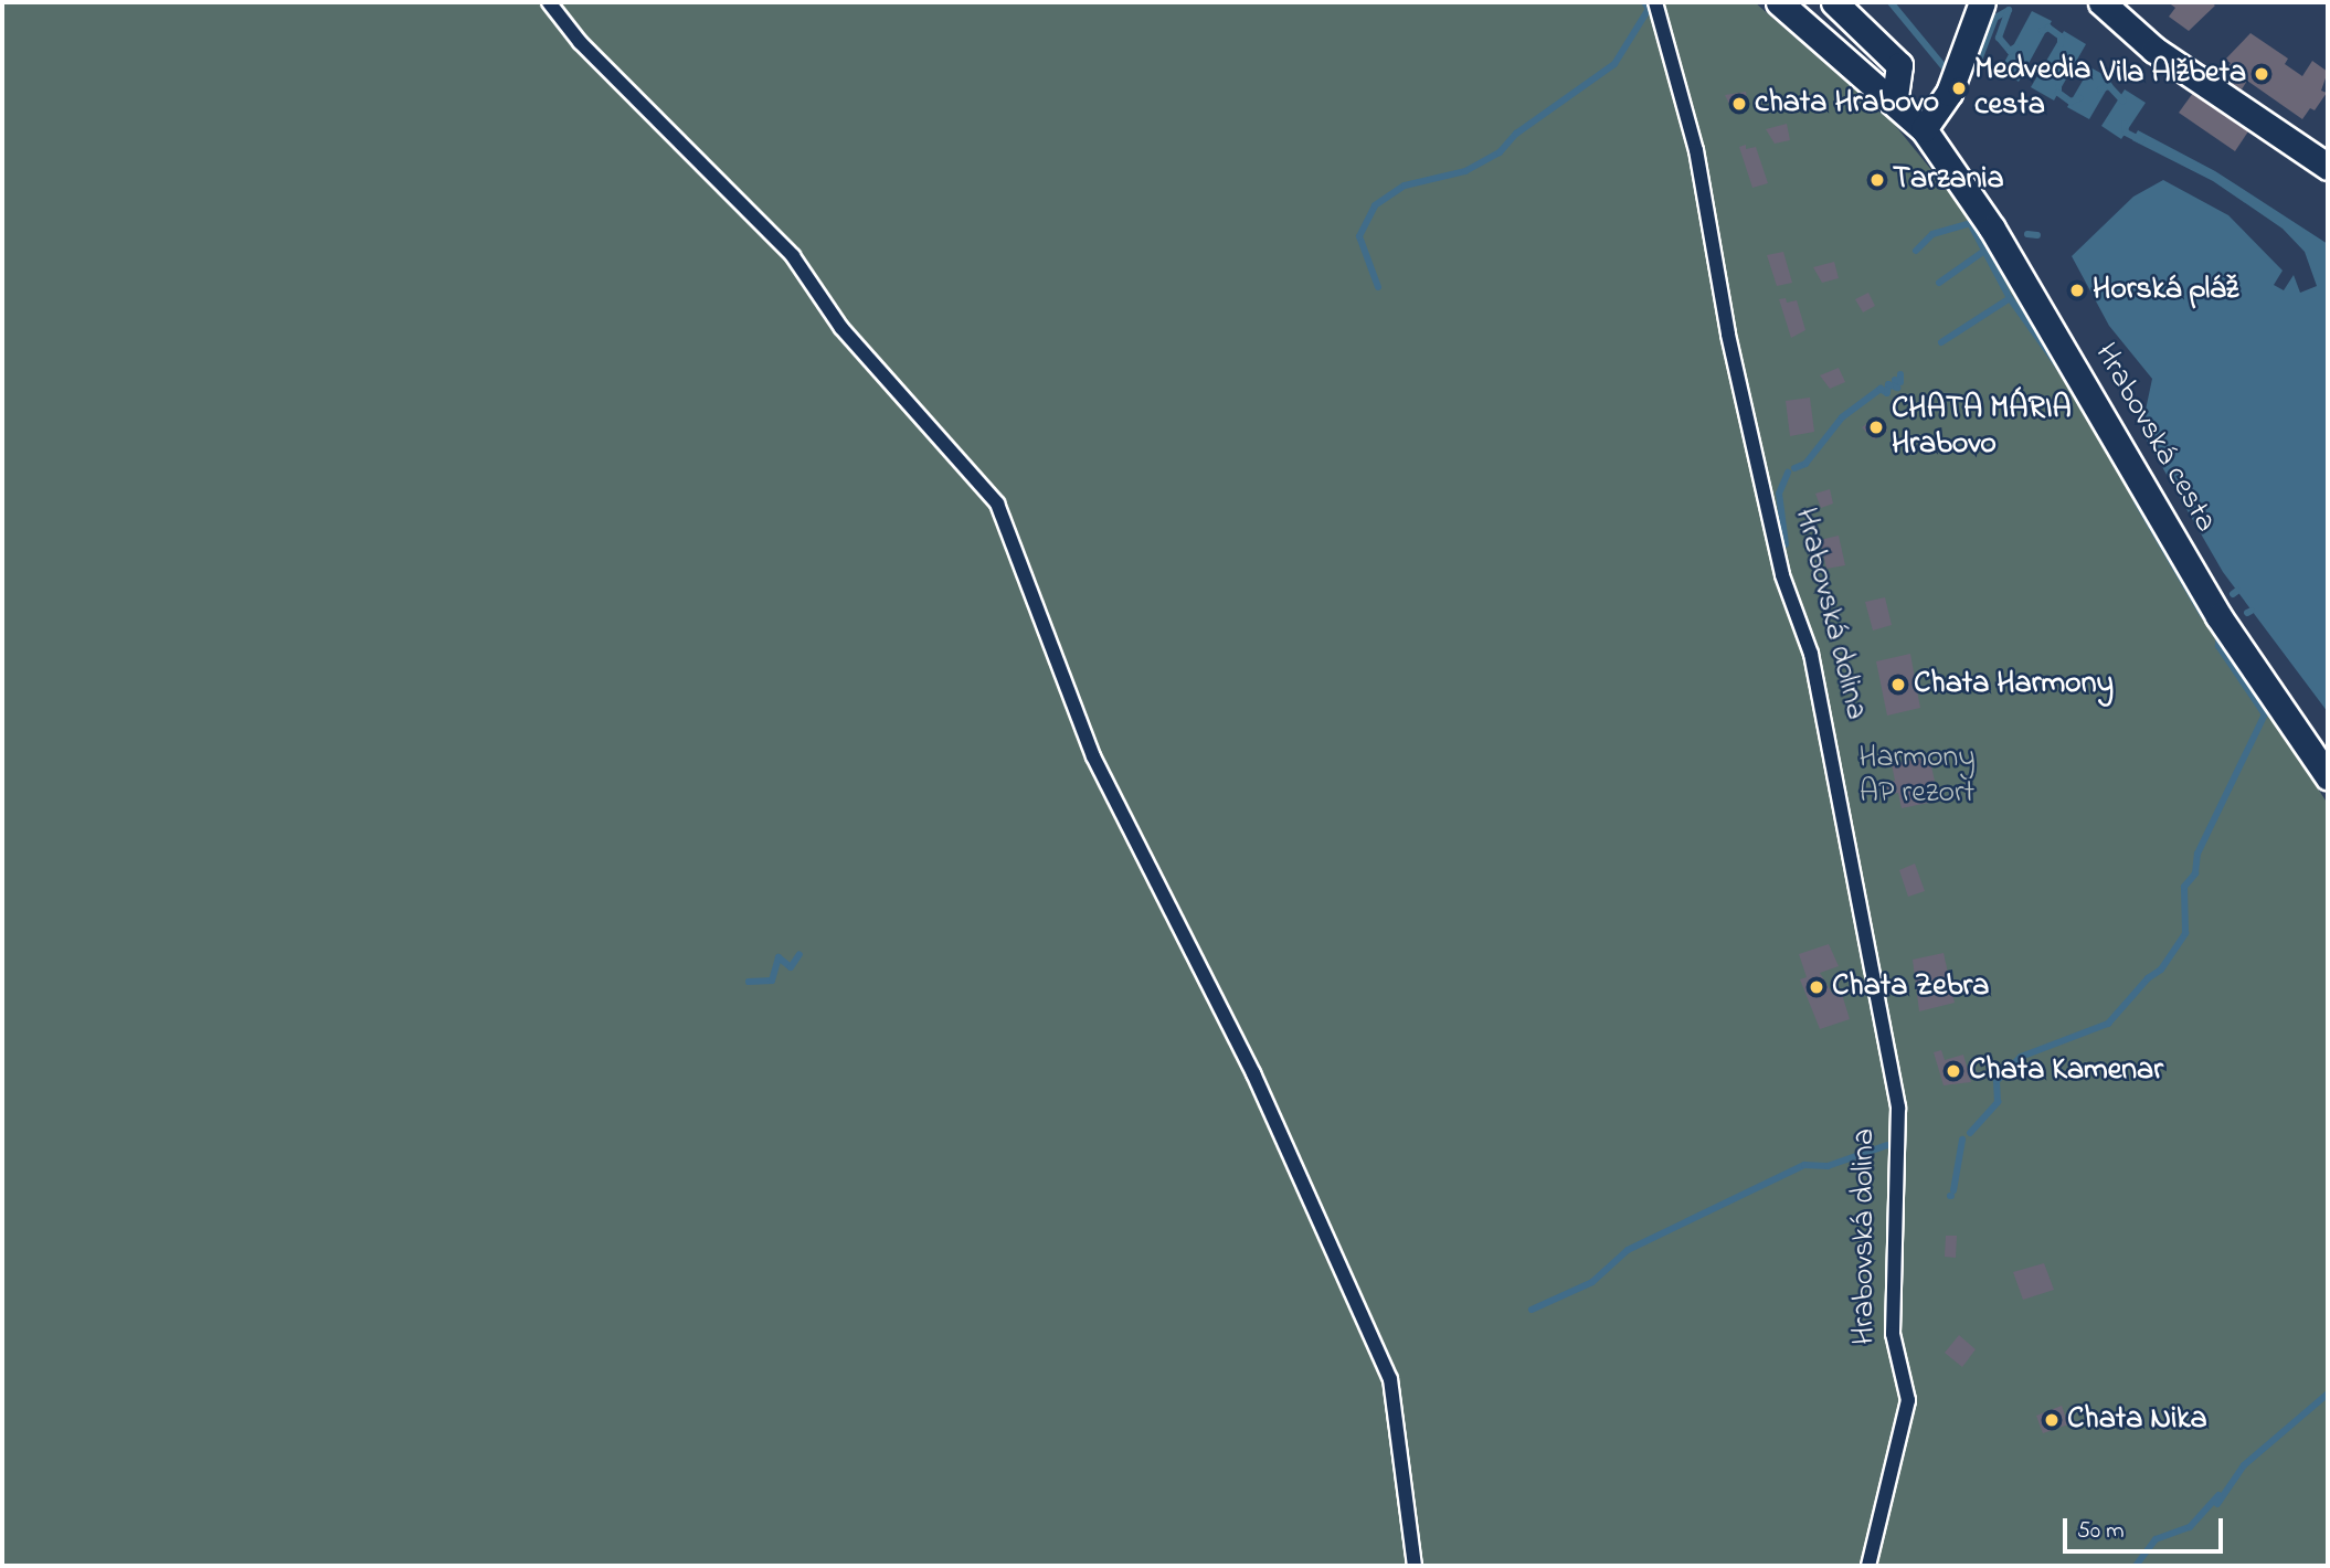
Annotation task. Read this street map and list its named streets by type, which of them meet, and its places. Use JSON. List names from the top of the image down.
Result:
{
  "streets": {
    "street": ["Hrabovská cesta"],
    "lane": ["Hrabovská dolina"]
  },
  "parks": ["Harmony AP rezort"],
  "places": [
    "Vila Alžbeta",
    "Medvedia cesta",
    "chata Hrabovo",
    "Tarzania",
    "Horská pláž",
    "CHATA MÁRIA Hrabovo",
    "Chata Harmony",
    "Chata Zebra",
    "Chata Kamenar",
    "Chata Nika"
  ],
  "scale_bar": "50 m"
}
